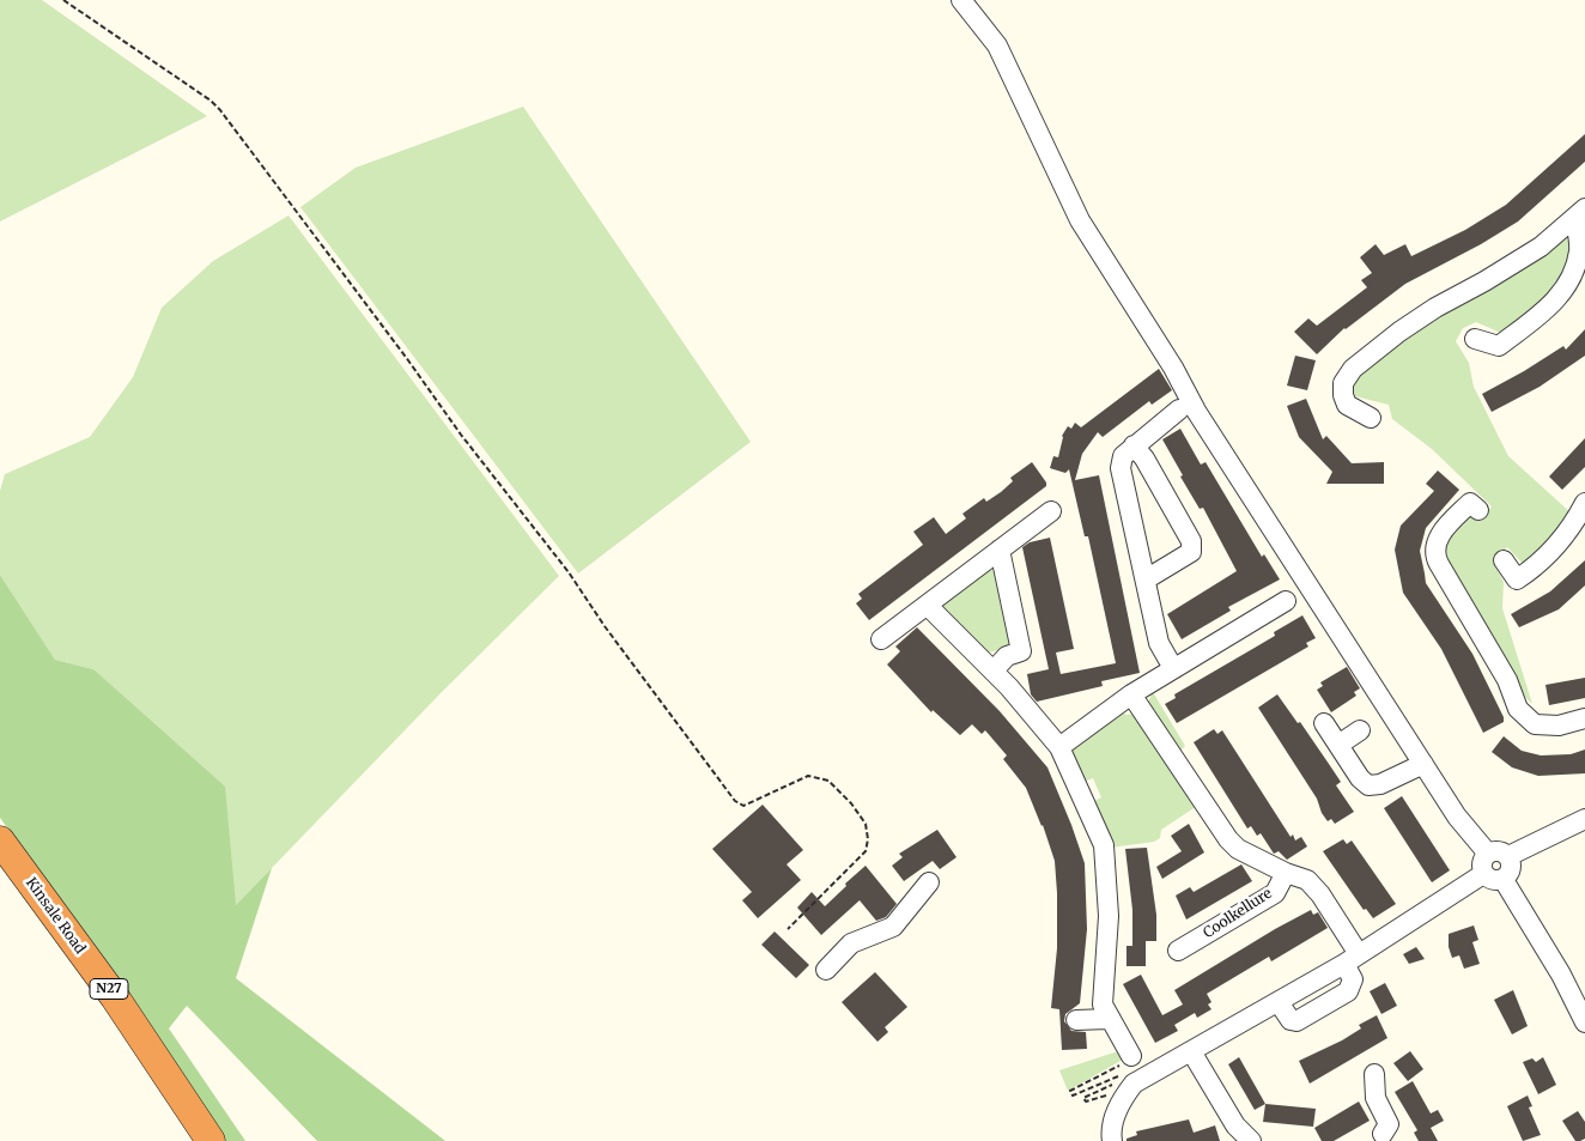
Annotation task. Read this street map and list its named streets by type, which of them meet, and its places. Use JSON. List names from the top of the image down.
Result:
{
  "streets": {
    "highway": ["Kinsale Road", "N27"],
    "street": ["Coolkellure"]
  }
}
